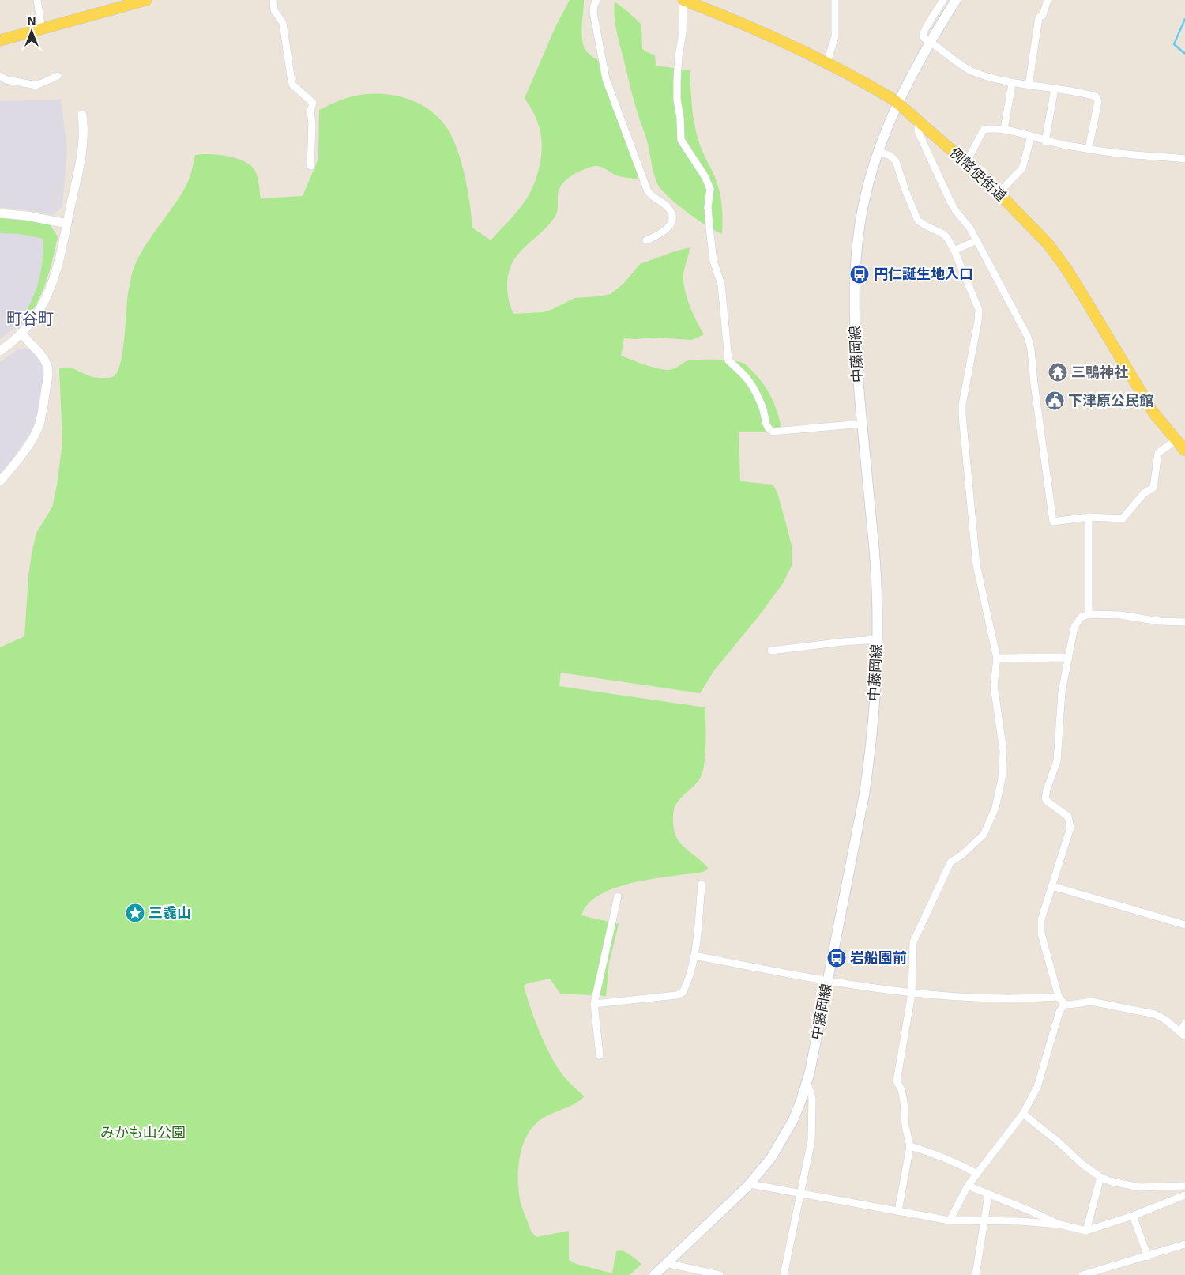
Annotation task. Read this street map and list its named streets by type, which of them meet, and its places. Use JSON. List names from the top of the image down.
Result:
{
  "streets": {
    "main road": ["例幣使街道", "中藤岡線"]
  },
  "crossings": [
    ["例幣使街道", "中藤岡線"]
  ],
  "districts": ["町谷町"],
  "parks": ["みかも山公園"],
  "places": {
    "bus stop": ["円仁誕生地入口", "岩船園前"],
    "temple": ["三鴨神社"],
    "public building": ["下津原公民館"],
    "place": ["三毳山"]
  },
  "north": "top"
}
